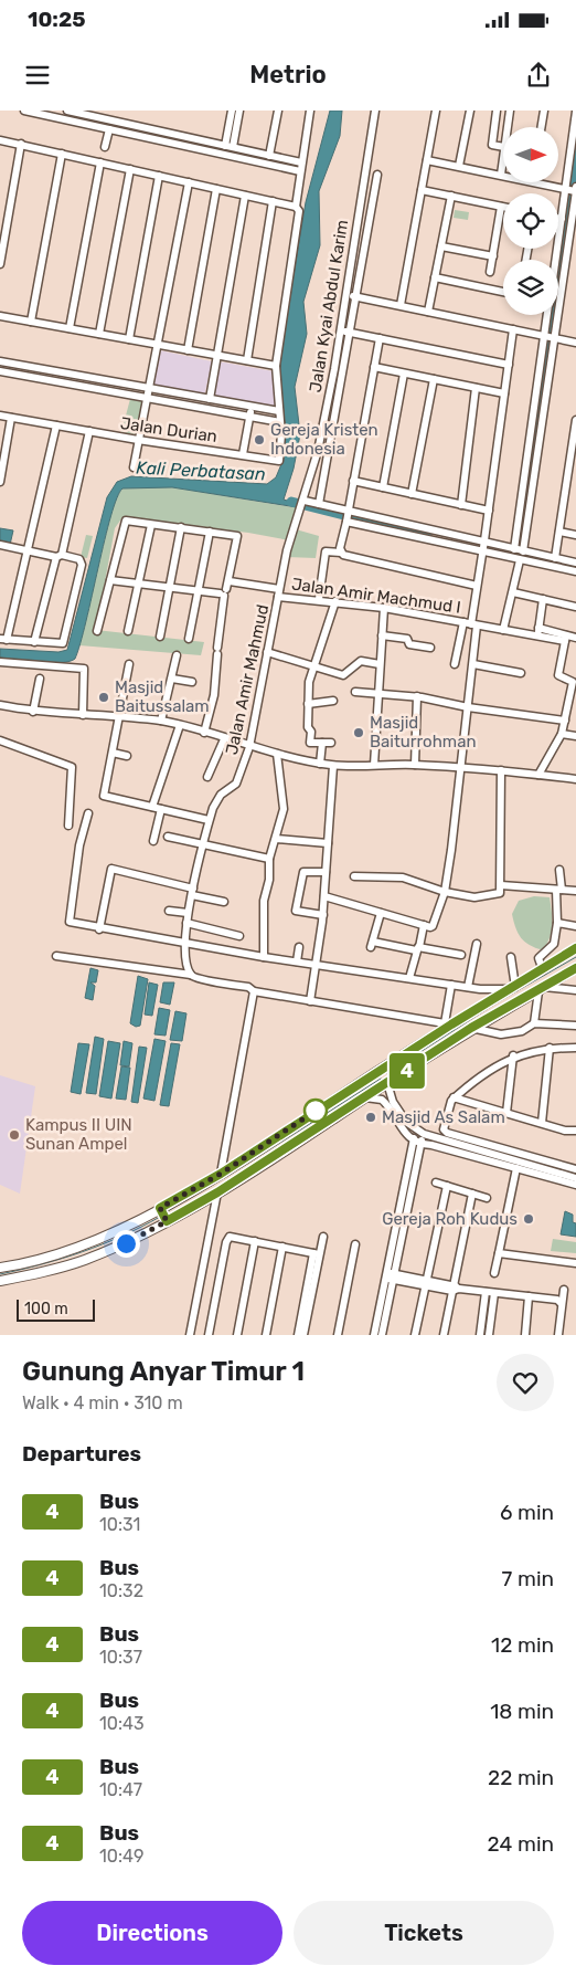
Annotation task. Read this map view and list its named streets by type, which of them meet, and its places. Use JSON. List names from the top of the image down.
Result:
{
  "streets": {
    "street": [
      "Jalan Kyai Abdul Karim",
      "Jalan Durian",
      "Jalan Amir Machmud I",
      "Jalan Amir Mahmud"
    ]
  },
  "crossings": [
    ["Jalan Kyai Abdul Karim", "Jalan Amir Mahmud"],
    ["Jalan Amir Machmud I", "Jalan Amir Mahmud"]
  ],
  "water": ["Kali Perbatasan"],
  "places": [
    "Gereja Kristen Indonesia",
    "Masjid Baitussalam",
    "Masjid Baiturrohman",
    "Masjid As Salam",
    "Kampus II UIN Sunan Ampel",
    "Gereja Roh Kudus"
  ],
  "lines": ["bus line 4"],
  "scale_bar": "100 m",
  "north": "right",
  "page": {
    "status": "10:25",
    "header": "Metrio",
    "on_map": "4",
    "scale": "100 m",
    "heading": [
      ["Gunung Anyar Timur 1", "Walk · 4 min · 310 m"],
      "Departures"
    ],
    "list": [
      {
        "mark": "4",
        "name": "Bus",
        "note": "10:31",
        "value": "6 min"
      },
      {
        "mark": "4",
        "name": "Bus",
        "note": "10:32",
        "value": "7 min"
      },
      {
        "mark": "4",
        "name": "Bus",
        "note": "10:37",
        "value": "12 min"
      },
      {
        "mark": "4",
        "name": "Bus",
        "note": "10:43",
        "value": "18 min"
      },
      {
        "mark": "4",
        "name": "Bus",
        "note": "10:47",
        "value": "22 min"
      },
      {
        "mark": "4",
        "name": "Bus",
        "note": "10:49",
        "value": "24 min"
      }
    ],
    "buttons": ["Directions", "Tickets"]
  }
}
